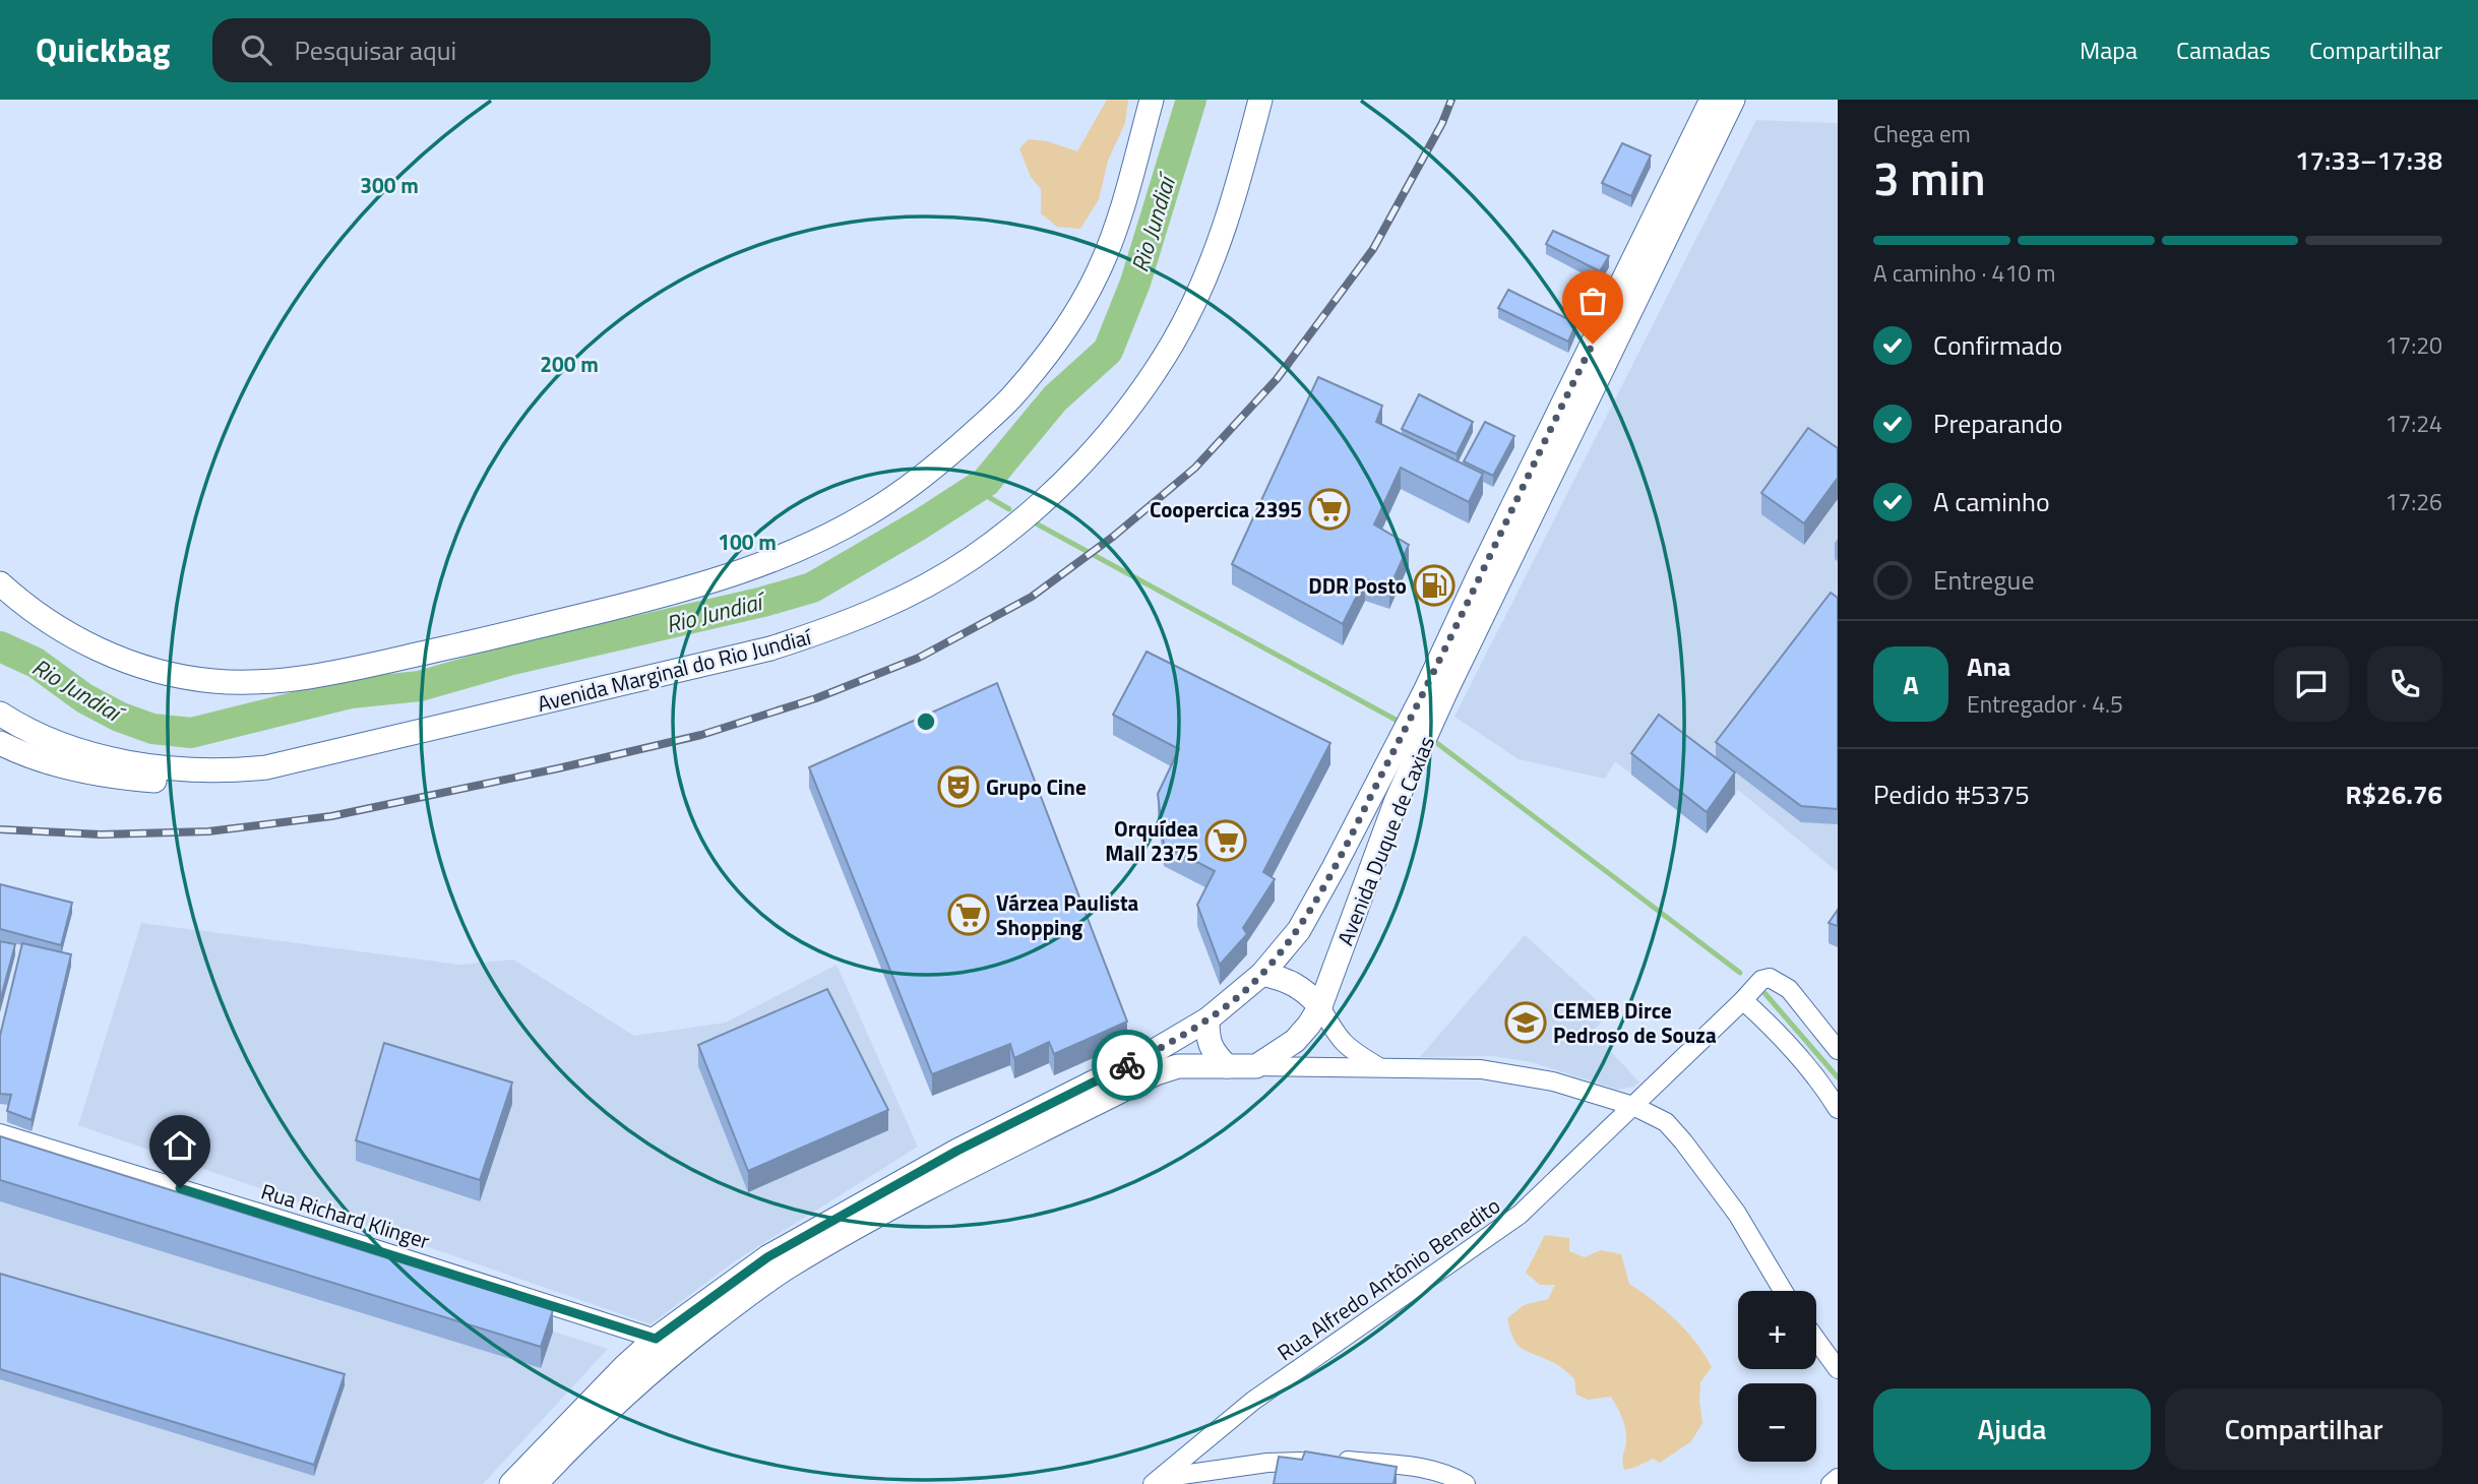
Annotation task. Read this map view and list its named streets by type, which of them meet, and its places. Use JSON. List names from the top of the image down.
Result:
{
  "streets": {
    "main road": ["Avenida Marginal do Rio Jundiaí", "Avenida Duque de Caxias"],
    "street": ["Rua Richard Klinger", "Rua Alfredo Antônio Benedito"]
  },
  "crossings": [
    ["Avenida Duque de Caxias", "Rua Richard Klinger"]
  ],
  "water": ["Rio Jundiaí"],
  "places": {
    "supermarket": ["Coopercica 2395", "Orquídea Mall 2375", "Várzea Paulista Shopping"],
    "fuel station": ["DDR Posto"],
    "theatre": ["Grupo Cine"],
    "school or university": ["CEMEB Dirce Pedroso de Souza"]
  },
  "page": {
    "header": "Quickbag",
    "search": "Pesquisar aqui",
    "nav": ["Mapa", "Camadas", "Compartilhar"],
    "heading": ["3 min", "Chega em", "17:33–17:38"],
    "panel": [
      "Ana",
      "Entregador · 4.5",
      "Pedido #5375",
      "R$26.76"
    ],
    "bar": "A caminho · 410 m",
    "list": [
      ["Confirmado", "17:20"],
      ["Preparando", "17:24"],
      ["A caminho", "17:26"],
      "Entregue"
    ],
    "round": "A",
    "map_buttons": ["+", "−"],
    "buttons": ["Ajuda", "Compartilhar"]
  },
  "rings": ["300 m", "200 m", "100 m"]
}
